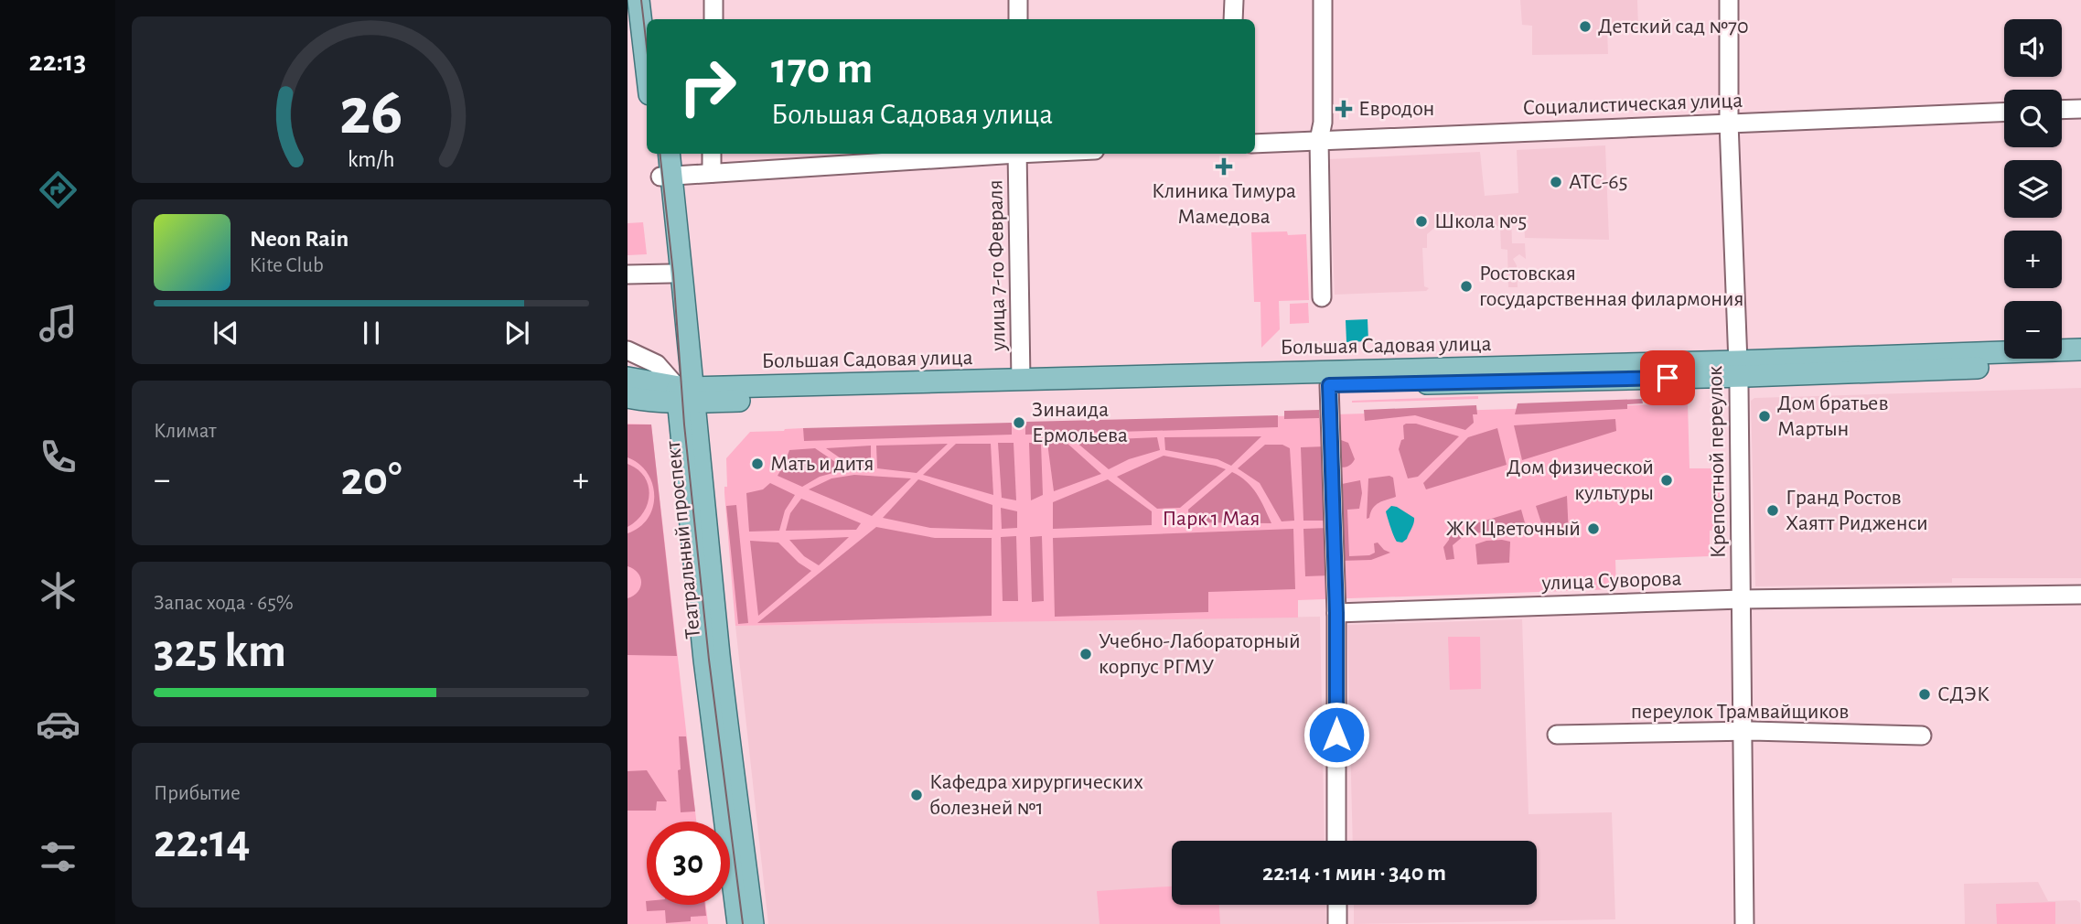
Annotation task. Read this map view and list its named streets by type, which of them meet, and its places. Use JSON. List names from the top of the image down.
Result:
{
  "streets": {
    "main road": ["Большая Садовая улица", "Театральный проспект"],
    "street": [
      "Социалистическая улица",
      "улица 7-го Февраля",
      "Крепостной переулок",
      "улица Суворова",
      "переулок Трамвайщиков"
    ]
  },
  "crossings": [
    ["Социалистическая улица", "Крепостной переулок"],
    ["улица 7-го Февраля", "Большая Садовая улица"],
    ["Большая Садовая улица", "Крепостной переулок"],
    ["Большая Садовая улица", "Театральный проспект"],
    ["Крепостной переулок", "улица Суворова"],
    ["Крепостной переулок", "переулок Трамвайщиков"]
  ],
  "parks": ["Парк 1 Мая"],
  "places": {
    "other": [
      "Детский сад №70",
      "АТС-65",
      "Школа №5",
      "Ростовская государственная филармония",
      "Дом братьев Мартын",
      "Зинаида Ермольева",
      "Мать и дитя",
      "Дом физической культуры",
      "Гранд Ростов Хаятт Ридженси",
      "ЖК Цветочный",
      "Учебно-Лабораторный корпус РГМУ",
      "СДЭК",
      "Кафедра хирургических болезней №1"
    ],
    "health": ["Евродон", "Клиника Тимура Мамедова"]
  },
  "page": {
    "tabs": "22:13",
    "map_buttons": ["+", "−"],
    "turn": ["170 m", "Большая Садовая улица"],
    "song": ["Neon Rain", "Kite Club"],
    "tile": [
      "Климат",
      ["Запас хода · 65%", "325 km"],
      ["Прибытие", "22:14"]
    ],
    "heat": ["−", "20°", "+"],
    "limit": "30",
    "trip": "22:14 · 1 мин · 340 m",
    "gauge": ["26", "km/h"]
  }
}
